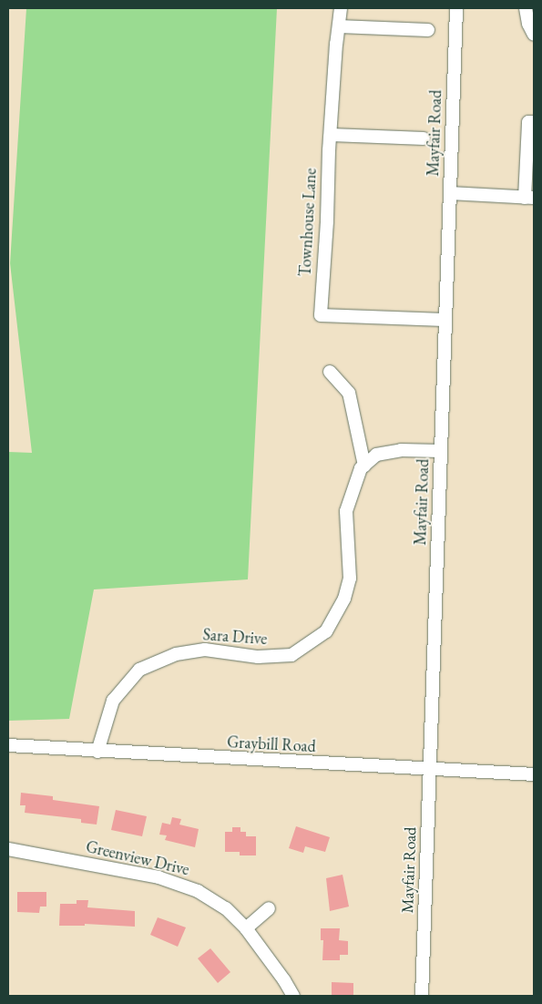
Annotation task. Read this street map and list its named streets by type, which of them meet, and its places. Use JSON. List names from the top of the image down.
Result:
{
  "streets": {
    "street": [
      "Mayfair Road",
      "Townhouse Lane",
      "Sara Drive",
      "Graybill Road",
      "Greenview Drive"
    ]
  },
  "crossings": [
    ["Mayfair Road", "Townhouse Lane"],
    ["Mayfair Road", "Graybill Road"],
    ["Sara Drive", "Graybill Road"]
  ]
}
